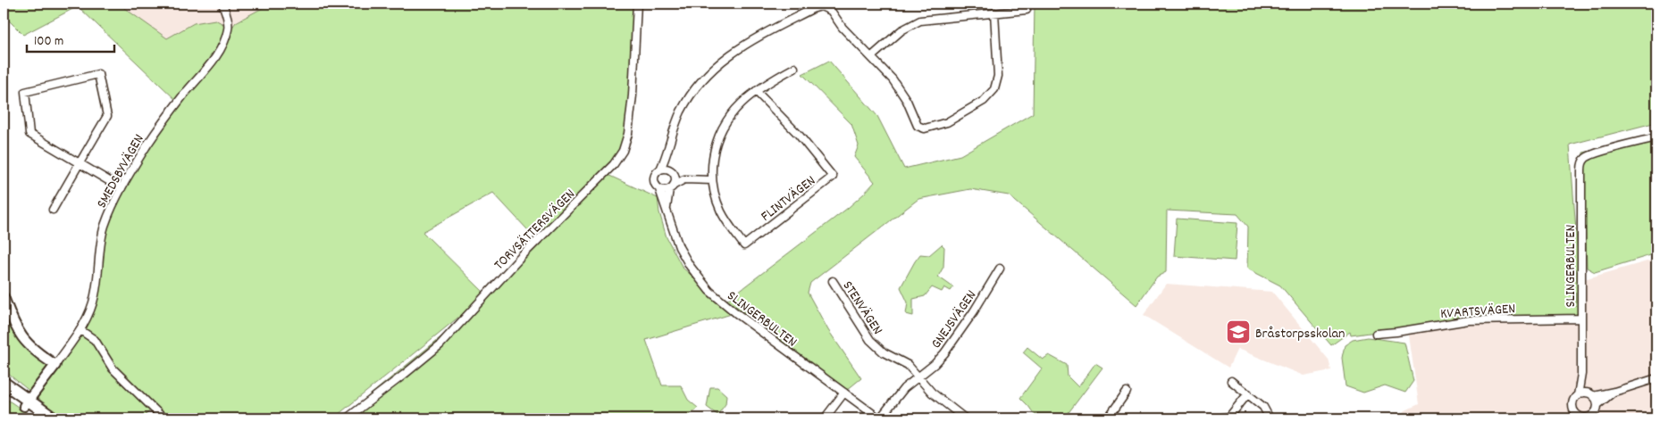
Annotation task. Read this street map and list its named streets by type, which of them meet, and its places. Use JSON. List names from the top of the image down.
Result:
{
  "streets": {
    "street": [
      "SMEDSBYVÄGEN",
      "FLINTVÄGEN",
      "TORVSÄTTERSVÄGEN",
      "SLINGERBULTEN",
      "STENVÄGEN",
      "KVARTSVÄGEN",
      "GNEJSVÄGEN"
    ]
  },
  "crossings": [
    ["SLINGERBULTEN", "KVARTSVÄGEN"],
    ["SLINGERBULTEN", "GNEJSVÄGEN"],
    ["STENVÄGEN", "GNEJSVÄGEN"]
  ],
  "places": {
    "school or university": ["Bråstorpsskolan"]
  },
  "scale_bar": "100 m"
}
